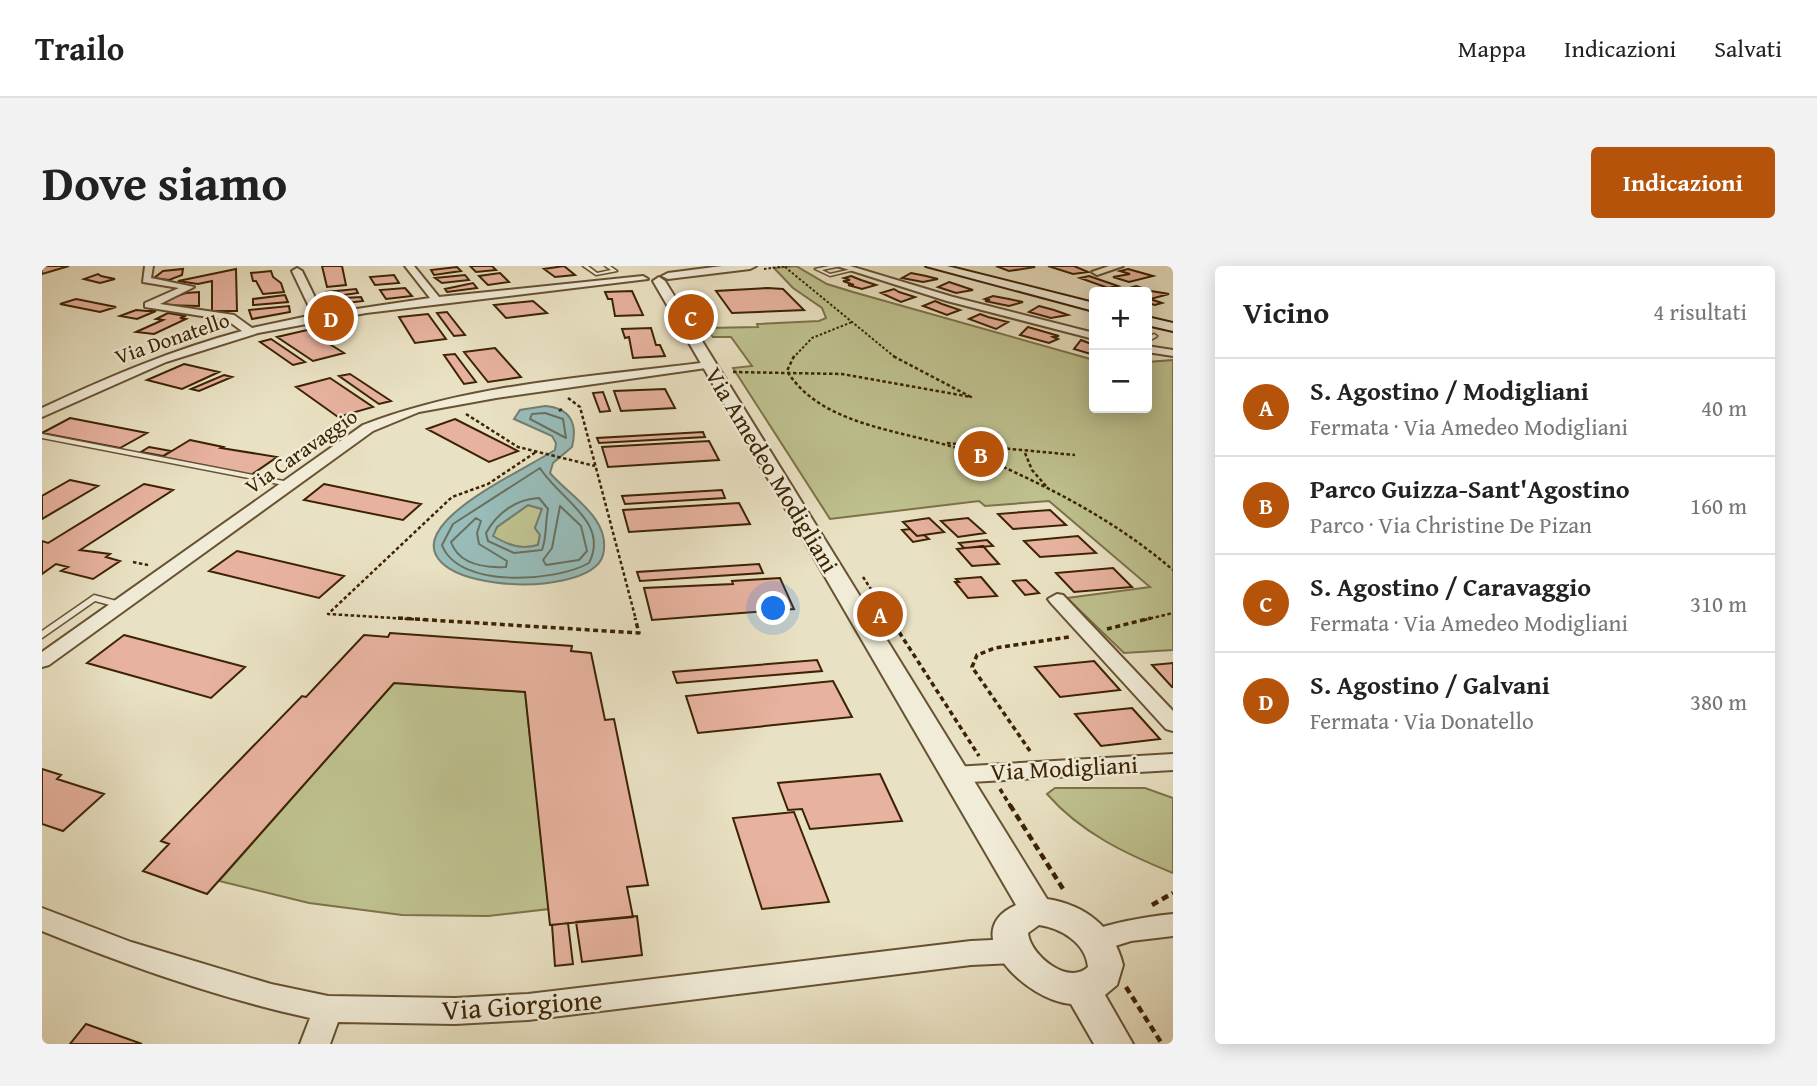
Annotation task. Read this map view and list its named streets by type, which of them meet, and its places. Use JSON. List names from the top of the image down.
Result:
{
  "streets": {
    "street": [
      "Via Donatello",
      "Via Caravaggio",
      "Via Amedeo Modigliani",
      "Via Modigliani",
      "Via Giorgione"
    ]
  },
  "crossings": [
    ["Via Donatello", "Via Amedeo Modigliani"],
    ["Via Caravaggio", "Via Amedeo Modigliani"],
    ["Via Amedeo Modigliani", "Via Modigliani"],
    ["Via Amedeo Modigliani", "Via Giorgione"]
  ],
  "page": {
    "header": "Trailo",
    "nav": ["Mappa", "Indicazioni", "Salvati"],
    "title": "Dove siamo",
    "buttons": "Indicazioni",
    "heading": ["Vicino", "4 risultati"],
    "map_buttons": ["+", "−"],
    "pins": [
      "C",
      "D",
      "B",
      "A"
    ],
    "list": [
      {
        "mark": "A",
        "name": "S. Agostino / Modigliani",
        "note": "Fermata · Via Amedeo Modigliani",
        "value": "40 m"
      },
      {
        "mark": "B",
        "name": "Parco Guizza-Sant'Agostino",
        "note": "Parco · Via Christine De Pizan",
        "value": "160 m"
      },
      {
        "mark": "C",
        "name": "S. Agostino / Caravaggio",
        "note": "Fermata · Via Amedeo Modigliani",
        "value": "310 m"
      },
      {
        "mark": "D",
        "name": "S. Agostino / Galvani",
        "note": "Fermata · Via Donatello",
        "value": "380 m"
      }
    ]
  }
}
